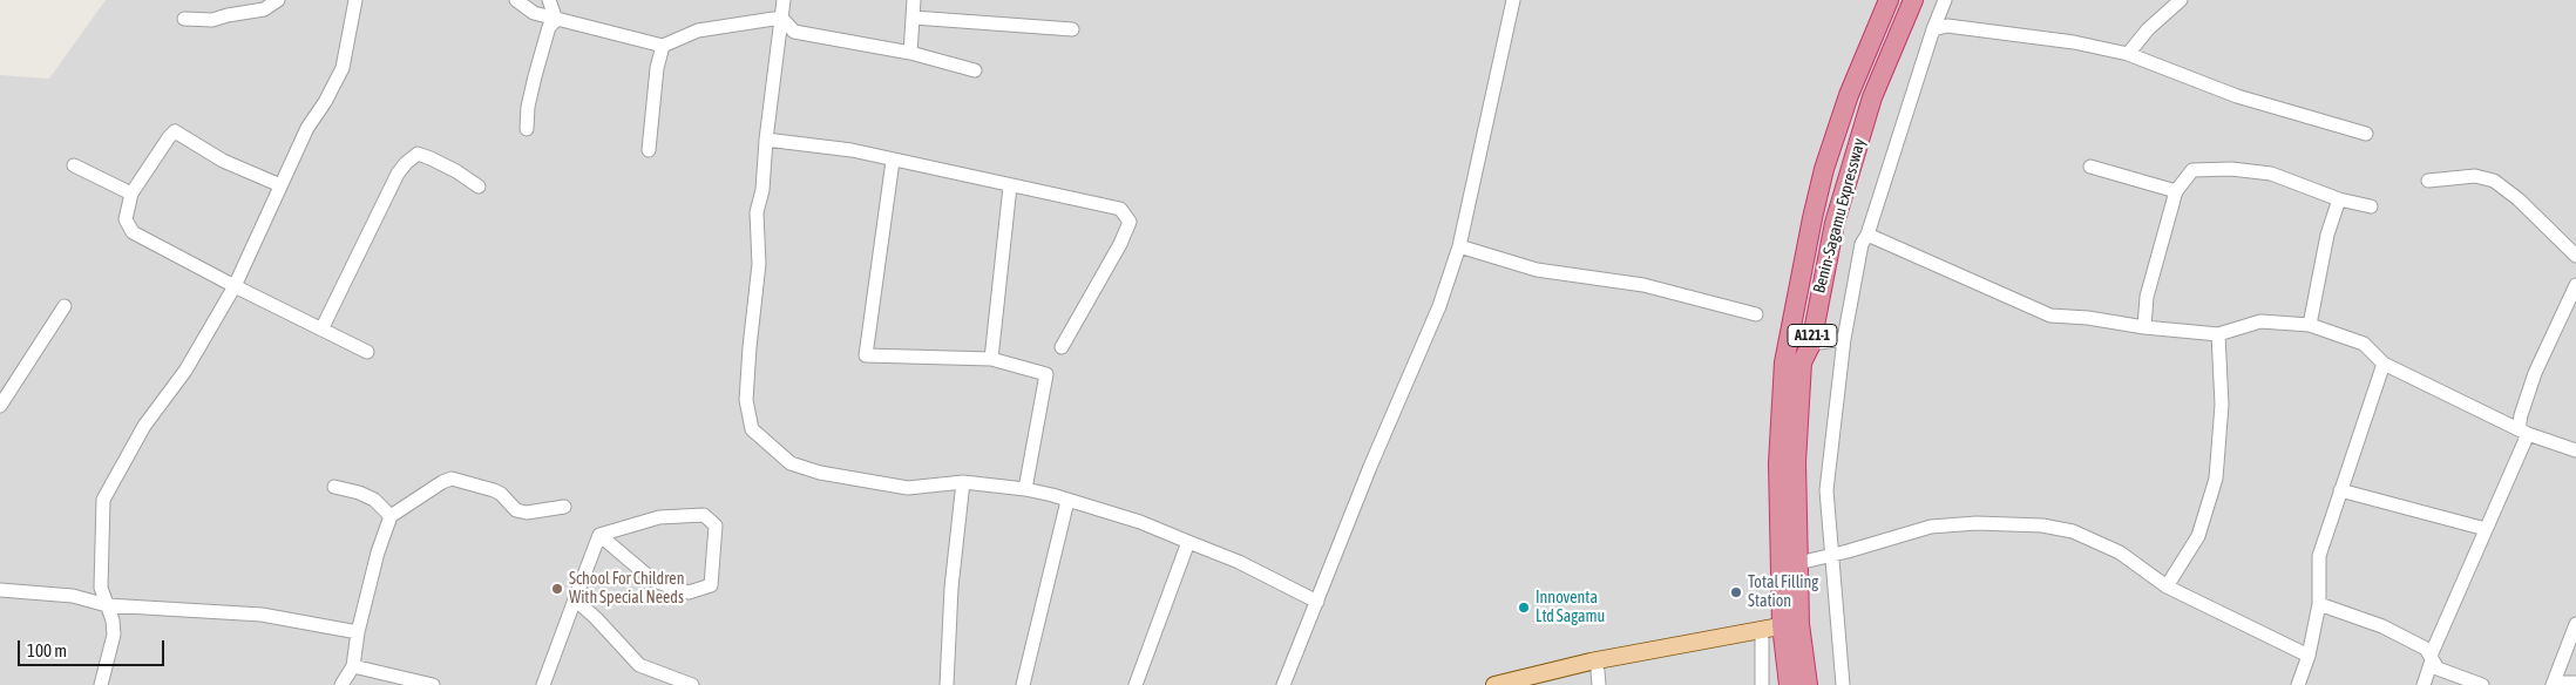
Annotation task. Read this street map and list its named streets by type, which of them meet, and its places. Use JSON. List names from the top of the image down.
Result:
{
  "streets": {
    "highway": ["Benin-Sagamu Expressway", "A121-1"]
  },
  "places": ["School For Children With Special Needs", "Total Filling Station", "Innoventa Ltd Sagamu"],
  "scale_bar": "100 m"
}
